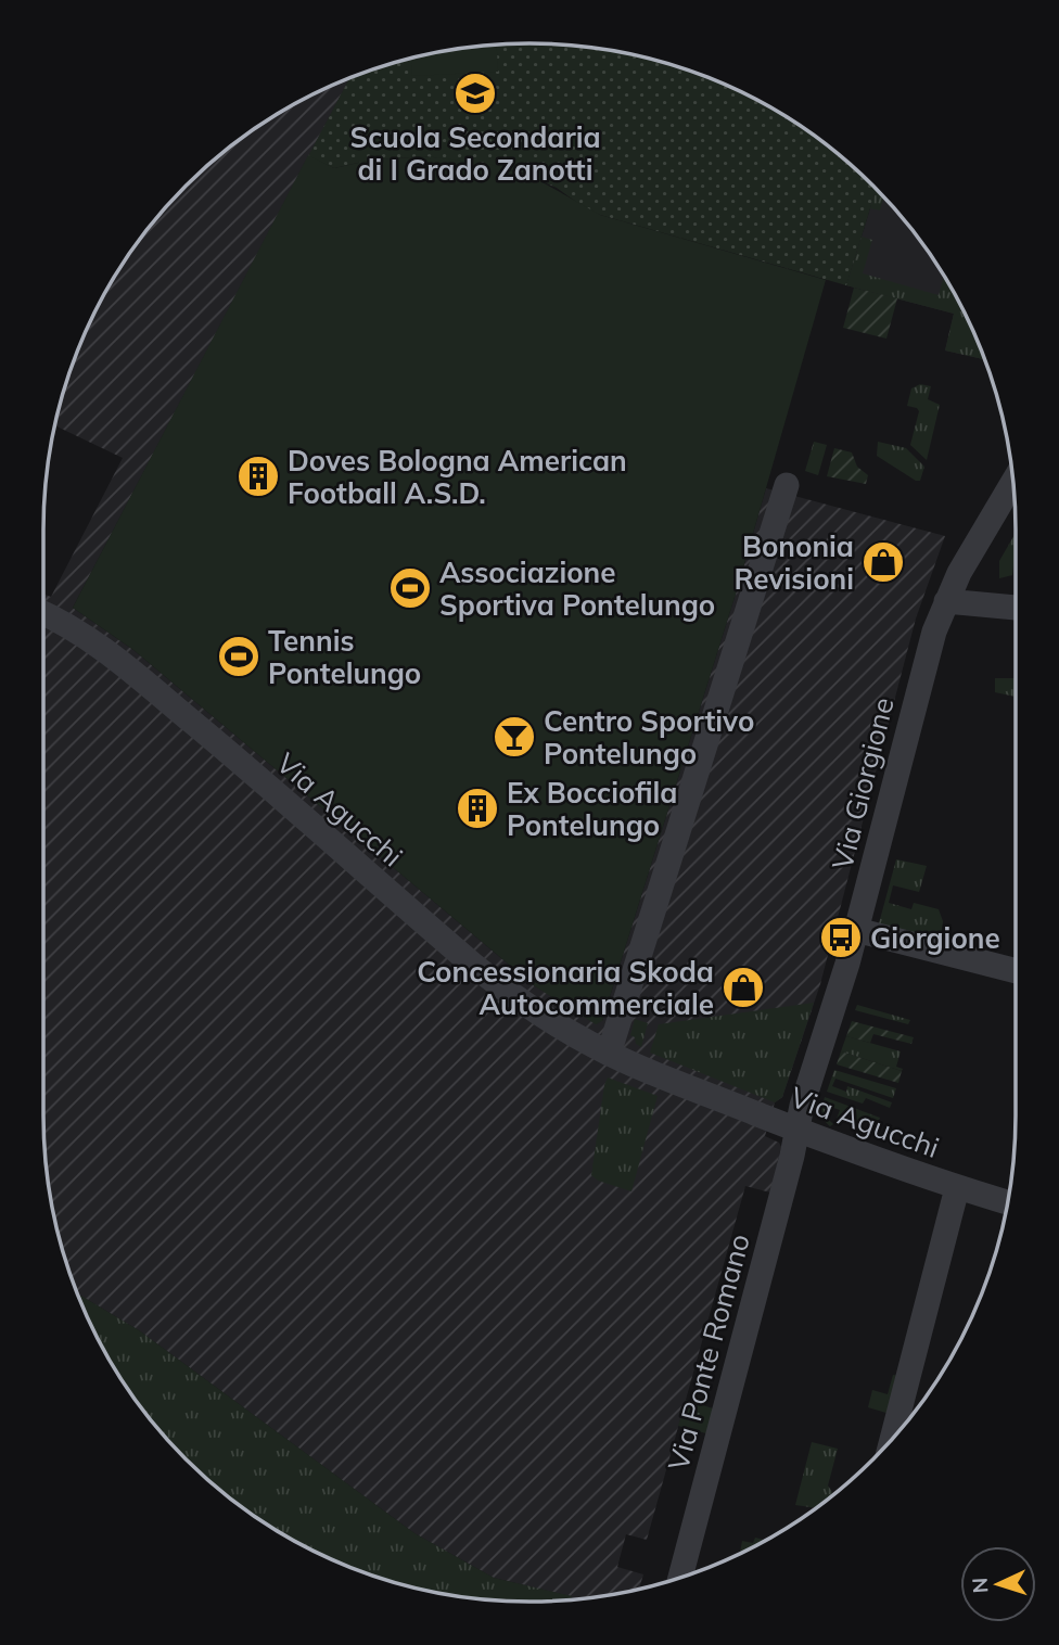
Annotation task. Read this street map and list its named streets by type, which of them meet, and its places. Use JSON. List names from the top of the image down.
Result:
{
  "streets": {
    "street": ["Via Giorgione", "Via Agucchi", "Via Ponte Romano"]
  },
  "crossings": [
    ["Via Giorgione", "Via Agucchi"],
    ["Via Giorgione", "Via Ponte Romano"],
    ["Via Agucchi", "Via Ponte Romano"]
  ],
  "places": {
    "school or university": ["Scuola Secondaria di I Grado Zanotti"],
    "building": ["Doves Bologna American Football A.S.D.", "Ex Bocciofila Pontelungo"],
    "shop": ["Bononia Revisioni", "Concessionaria Skoda Autocommerciale"],
    "sports": ["Associazione Sportiva Pontelungo", "Tennis Pontelungo"],
    "bar": ["Centro Sportivo Pontelungo"],
    "bus stop": ["Giorgione"]
  },
  "north": "left"
}
